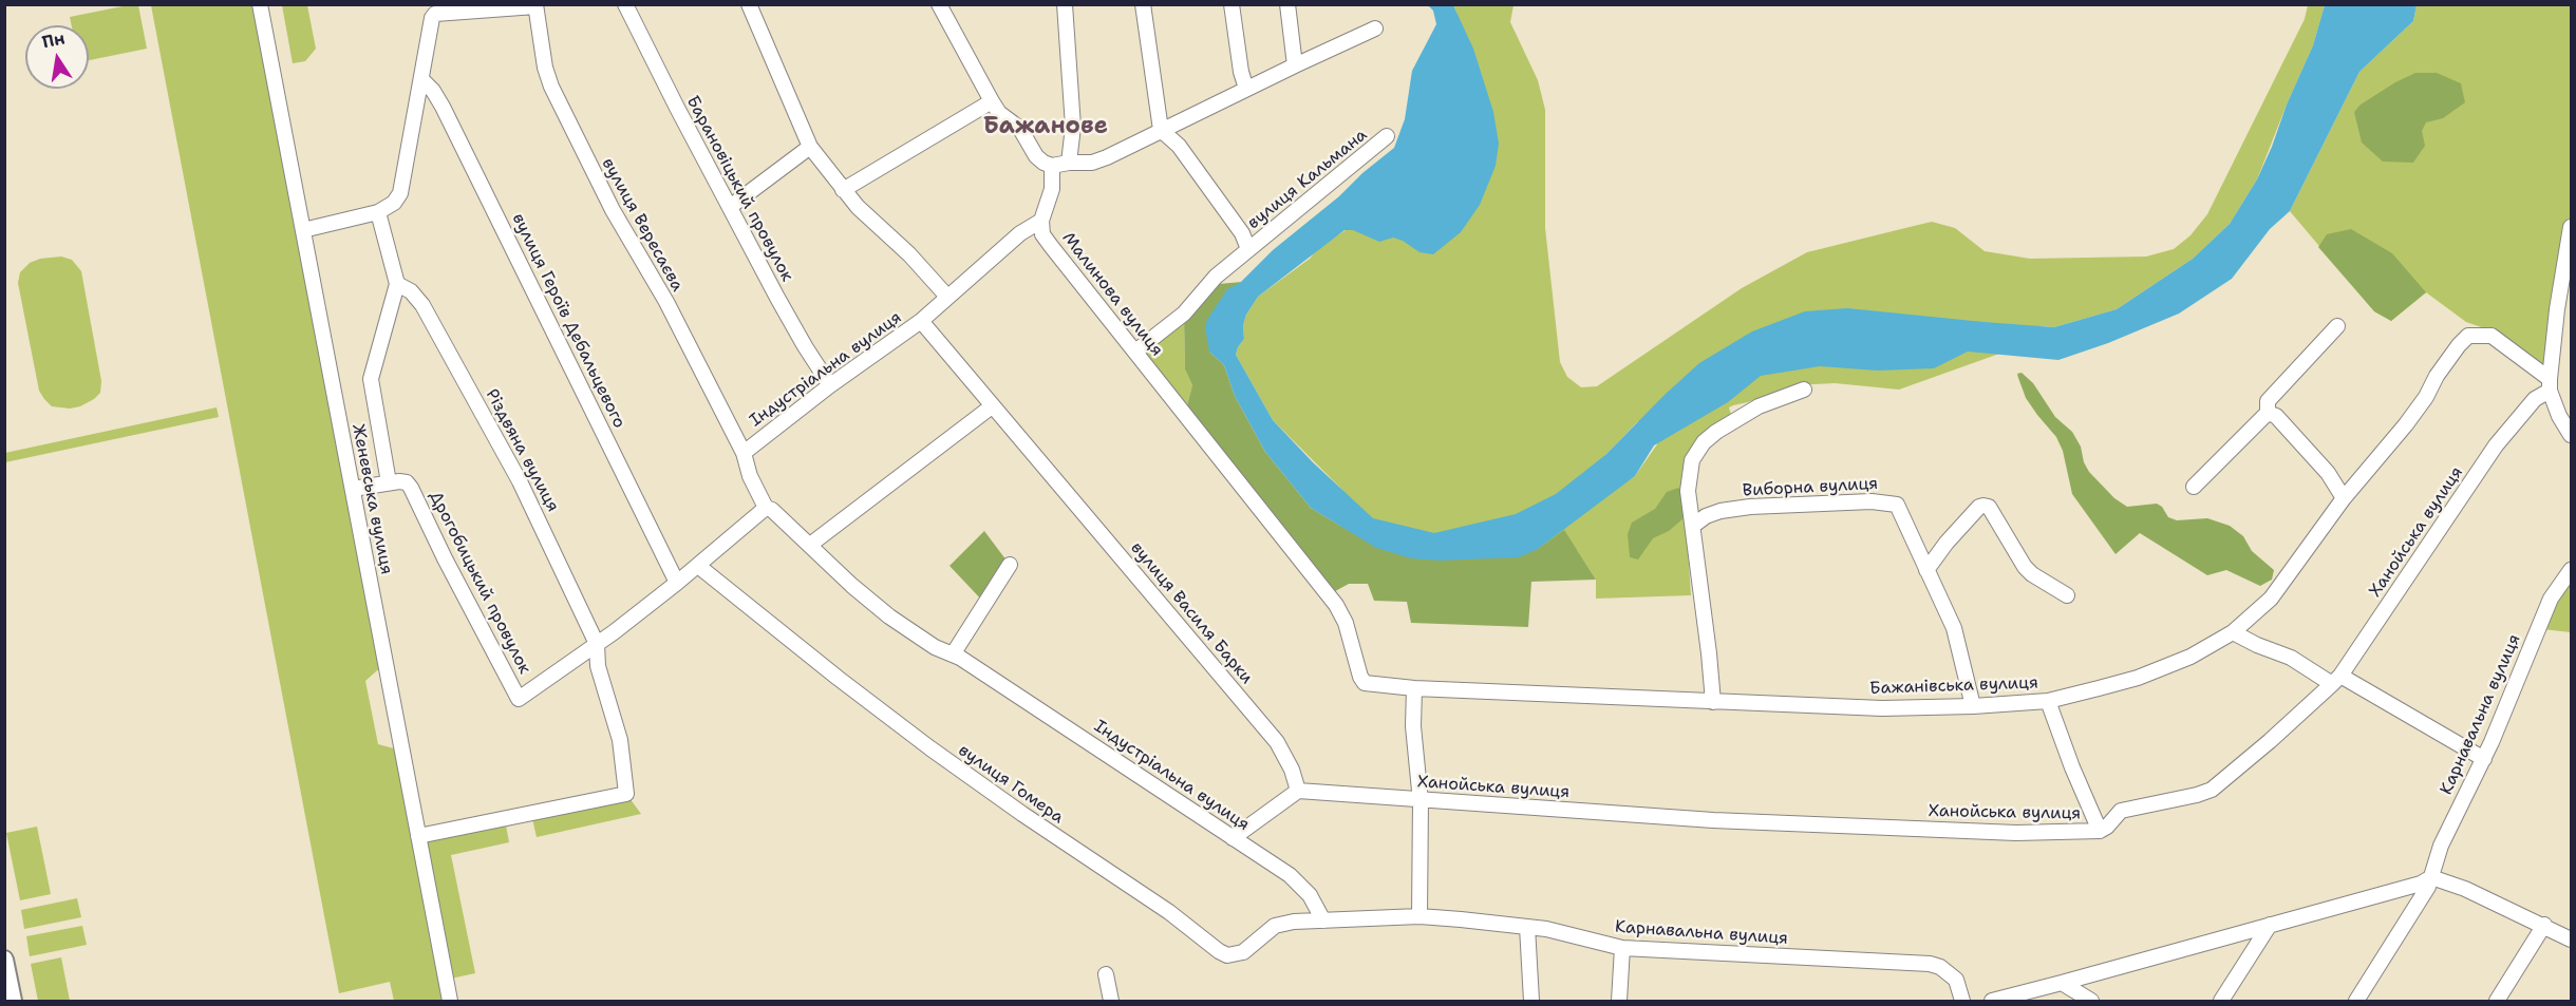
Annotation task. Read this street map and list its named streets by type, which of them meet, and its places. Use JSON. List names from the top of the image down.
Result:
{
  "streets": {
    "street": [
      "вулиця Кальмана",
      "Барановіцький провулок",
      "вулиця Вересаєва",
      "Малинова вулиця",
      "вулиця Героїв Дебальцевого",
      "Індустріальна вулиця",
      "Різдвяна вулиця",
      "Виборна вулиця",
      "Женевська вулиця",
      "Ханойська вулиця",
      "Дрогобицький провулок",
      "вулиця Василя Барки",
      "Бажанівська вулиця",
      "Карнавальна вулиця",
      "вулиця Гомера"
    ]
  },
  "crossings": [
    ["вулиця Кальмана", "Малинова вулиця"],
    ["Барановіцький провулок", "Індустріальна вулиця"],
    ["вулиця Вересаєва", "Індустріальна вулиця"],
    ["Малинова вулиця", "Індустріальна вулиця"],
    ["Малинова вулиця", "Бажанівська вулиця"],
    ["Індустріальна вулиця", "вулиця Василя Барки"],
    ["Індустріальна вулиця", "вулиця Гомера"],
    ["Різдвяна вулиця", "Женевська вулиця"],
    ["Різдвяна вулиця", "Дрогобицький провулок"],
    ["Виборна вулиця", "Бажанівська вулиця"],
    ["Ханойська вулиця", "вулиця Василя Барки"],
    ["Ханойська вулиця", "Бажанівська вулиця"],
    ["Карнавальна вулиця", "вулиця Гомера"]
  ],
  "districts": ["Бажанове"],
  "north": "top"
}
